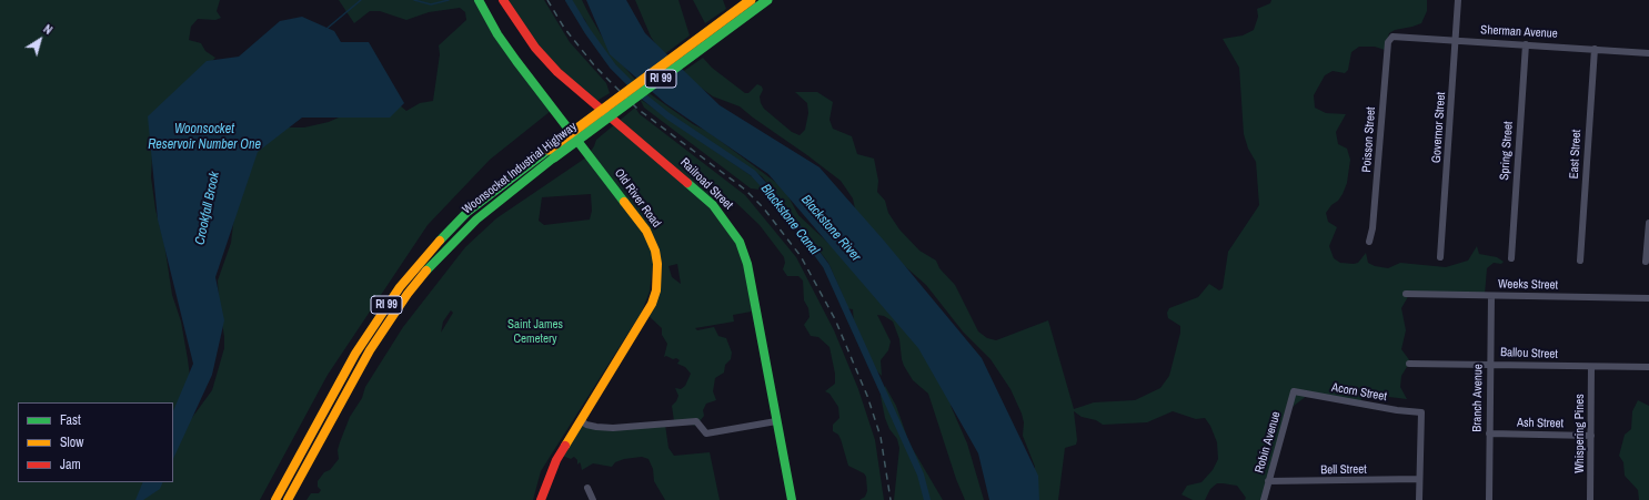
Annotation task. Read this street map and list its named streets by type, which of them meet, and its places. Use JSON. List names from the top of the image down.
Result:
{
  "streets": {
    "main road": [
      "RI 99",
      "Woonsocket Industrial Highway",
      "Railroad Street",
      "Old River Road"
    ],
    "street": [
      "Sherman Avenue",
      "Governor Street",
      "Poisson Street",
      "Spring Street",
      "East Street",
      "Weeks Street",
      "Ballou Street",
      "Acorn Street",
      "Branch Avenue",
      "Ash Street",
      "Whispering Pines",
      "Robin Avenue",
      "Bell Street"
    ]
  },
  "crossings": [
    ["Sherman Avenue", "Governor Street"],
    ["Sherman Avenue", "Poisson Street"],
    ["Sherman Avenue", "Spring Street"],
    ["Sherman Avenue", "East Street"],
    ["Weeks Street", "Branch Avenue"],
    ["Ballou Street", "Branch Avenue"],
    ["Ballou Street", "Whispering Pines"],
    ["Acorn Street", "Robin Avenue"],
    ["Acorn Street", "Bell Street"],
    ["Branch Avenue", "Ash Street"],
    ["Ash Street", "Whispering Pines"],
    ["Robin Avenue", "Bell Street"]
  ],
  "water": [
    "Woonsocket Reservoir Number One",
    "Crookfall Brook",
    "Blackstone Canal",
    "Blackstone River"
  ],
  "parks": ["Saint James Cemetery"],
  "legend": ["Fast", "Slow", "Jam"],
  "north": "top right"
}
